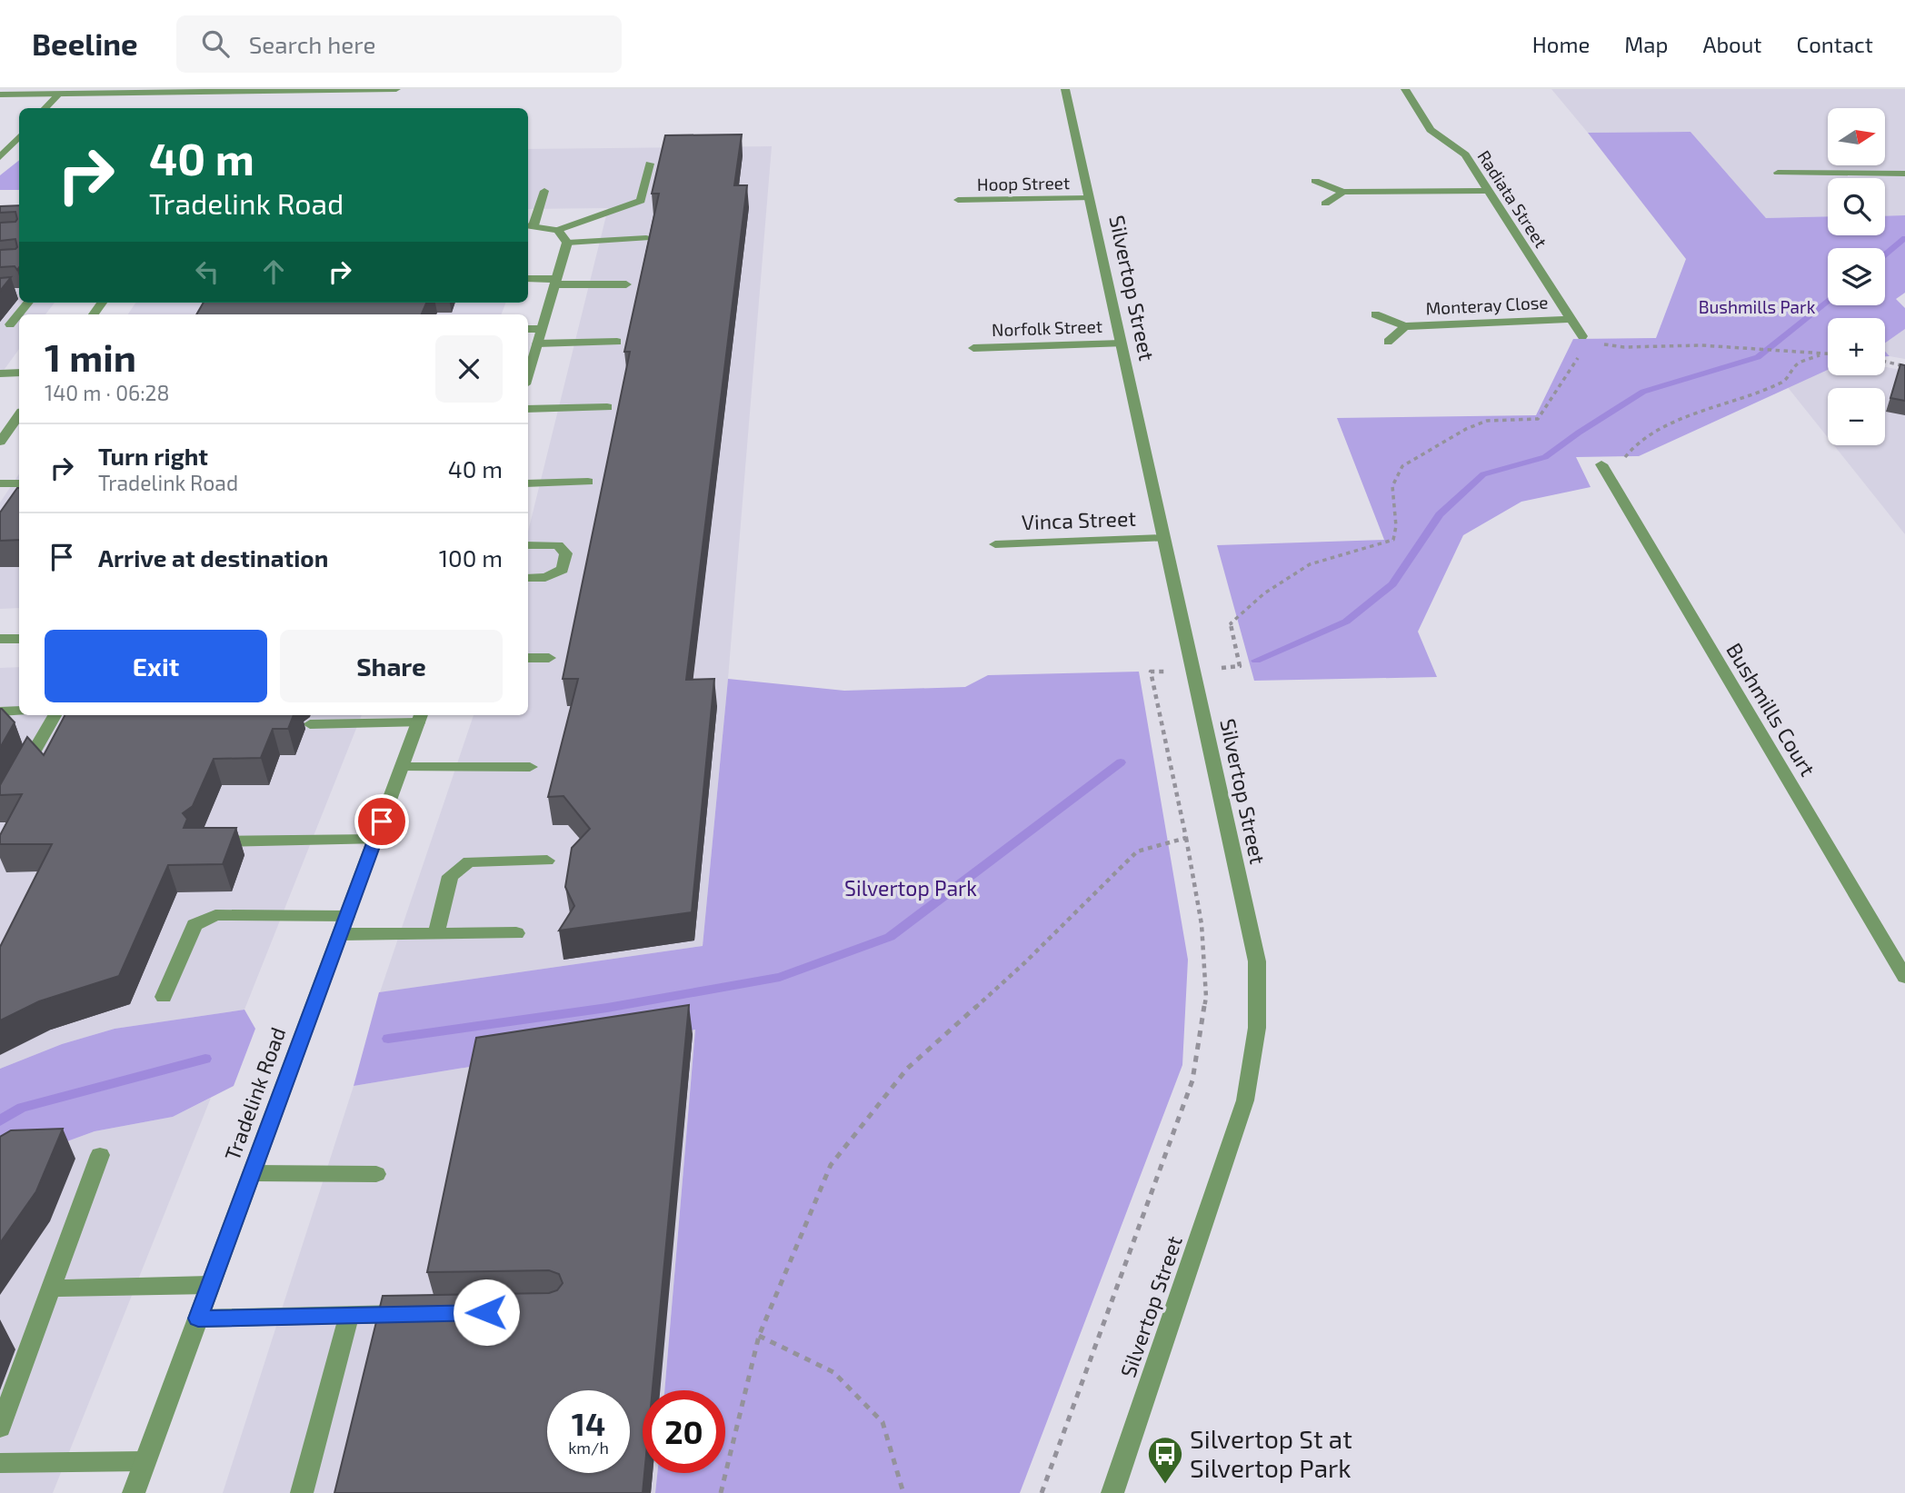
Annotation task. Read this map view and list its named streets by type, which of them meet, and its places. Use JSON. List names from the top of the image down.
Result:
{
  "streets": {
    "street": [
      "Hoop Street",
      "Radiata Street",
      "Silvertop Street",
      "Monteray Close",
      "Norfolk Street",
      "Vinca Street",
      "Bushmills Court",
      "Tradelink Road"
    ]
  },
  "crossings": [
    ["Hoop Street", "Silvertop Street"],
    ["Radiata Street", "Monteray Close"],
    ["Silvertop Street", "Norfolk Street"],
    ["Silvertop Street", "Vinca Street"]
  ],
  "parks": ["Bushmills Park", "Silvertop Park"],
  "places": {
    "bus stop": ["Silvertop St at Silvertop Park"]
  },
  "north": "right",
  "page": {
    "header": "Beeline",
    "search": "Search here",
    "nav": [
      "Home",
      "Map",
      "About",
      "Contact"
    ],
    "map_buttons": ["+", "−"],
    "turn": ["40 m", "Tradelink Road"],
    "heading": ["1 min", "140 m · 06:28"],
    "list": [
      {
        "name": "Turn right",
        "note": "Tradelink Road",
        "value": "40 m"
      },
      {
        "name": "Arrive at destination",
        "value": "100 m"
      }
    ],
    "buttons": ["Exit", "Share"],
    "speed": "14 km/h",
    "limit": "20"
  }
}
